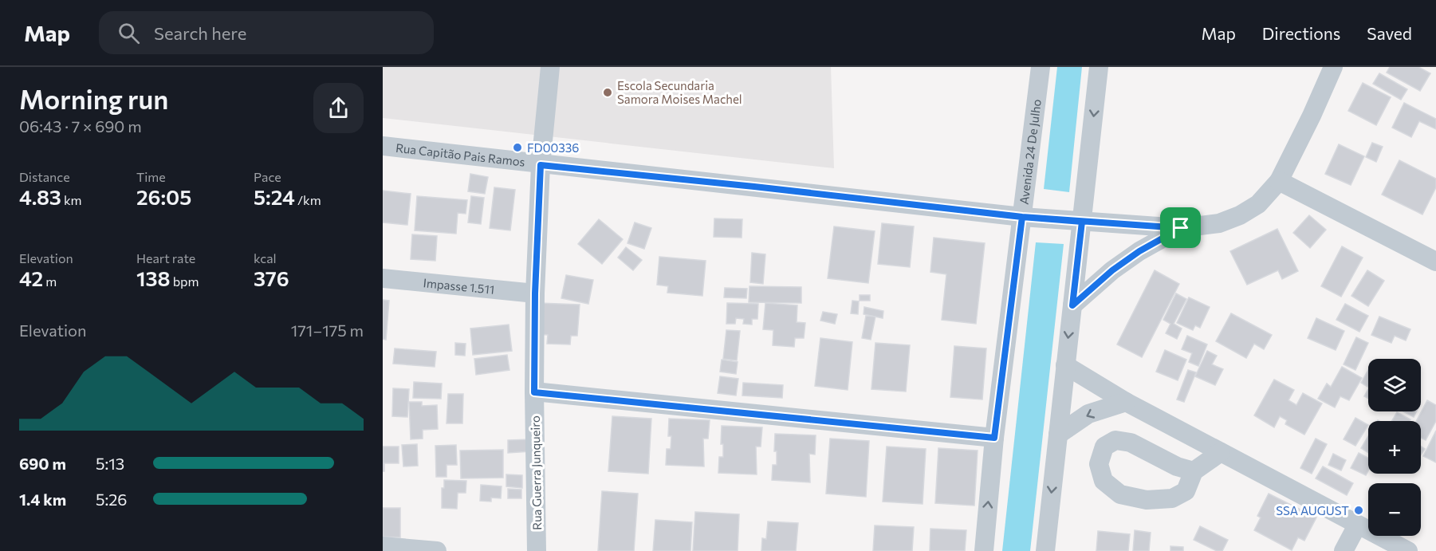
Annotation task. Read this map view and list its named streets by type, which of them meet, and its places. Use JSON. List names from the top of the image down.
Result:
{
  "streets": {
    "street": [
      "Avenida 24 De Julho",
      "Rua Capitão Pais Ramos",
      "Impasse 1.511",
      "Rua Guerra Junqueiro"
    ]
  },
  "crossings": [
    ["Avenida 24 De Julho", "Rua Capitão Pais Ramos"],
    ["Rua Capitão Pais Ramos", "Rua Guerra Junqueiro"],
    ["Impasse 1.511", "Rua Guerra Junqueiro"]
  ],
  "places": ["Escola Secundaria Samora Moises Machel", "FD00336", "SSA AUGUST"],
  "page": {
    "header": "Map",
    "search": "Search here",
    "nav": ["Map", "Directions", "Saved"],
    "heading": ["Morning run", "06:43 · 7 × 690 m"],
    "stats": [
      ["Distance", "4.83 km"],
      ["Time", "26:05"],
      ["Pace", "5:24 /km"],
      ["Elevation", "42 m"],
      ["Heart rate", "138 bpm"],
      ["kcal", "376"]
    ],
    "chart": ["Elevation", "171–175 m"],
    "map_buttons": ["+", "−"],
    "list": [
      {
        "name": "690 m",
        "note": "5:13"
      },
      {
        "name": "1.4 km",
        "note": "5:26"
      }
    ]
  }
}
